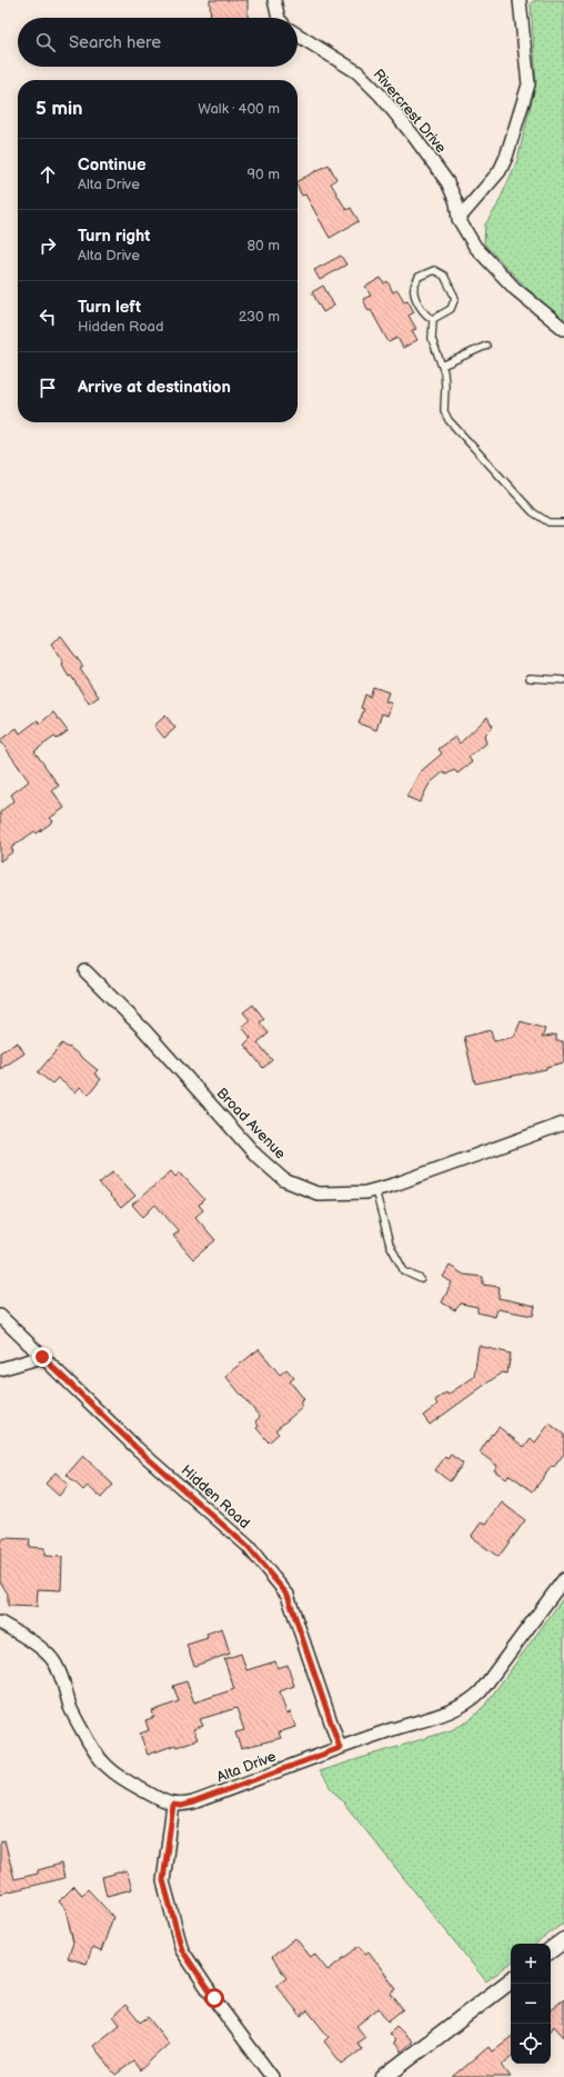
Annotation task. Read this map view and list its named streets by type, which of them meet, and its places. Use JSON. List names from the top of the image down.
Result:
{
  "streets": {
    "street": [
      "Rivercrest Drive",
      "Broad Avenue",
      "Hidden Road",
      "Alta Drive"
    ]
  },
  "crossings": [
    ["Hidden Road", "Alta Drive"]
  ],
  "page": {
    "search": "Search here",
    "heading": ["5 min", "Walk · 400 m"],
    "list": [
      ["Continue", "Alta Drive", "90 m"],
      ["Turn right", "Alta Drive", "80 m"],
      ["Turn left", "Hidden Road", "230 m"],
      "Arrive at destination"
    ],
    "map_buttons": ["+", "−"]
  }
}
